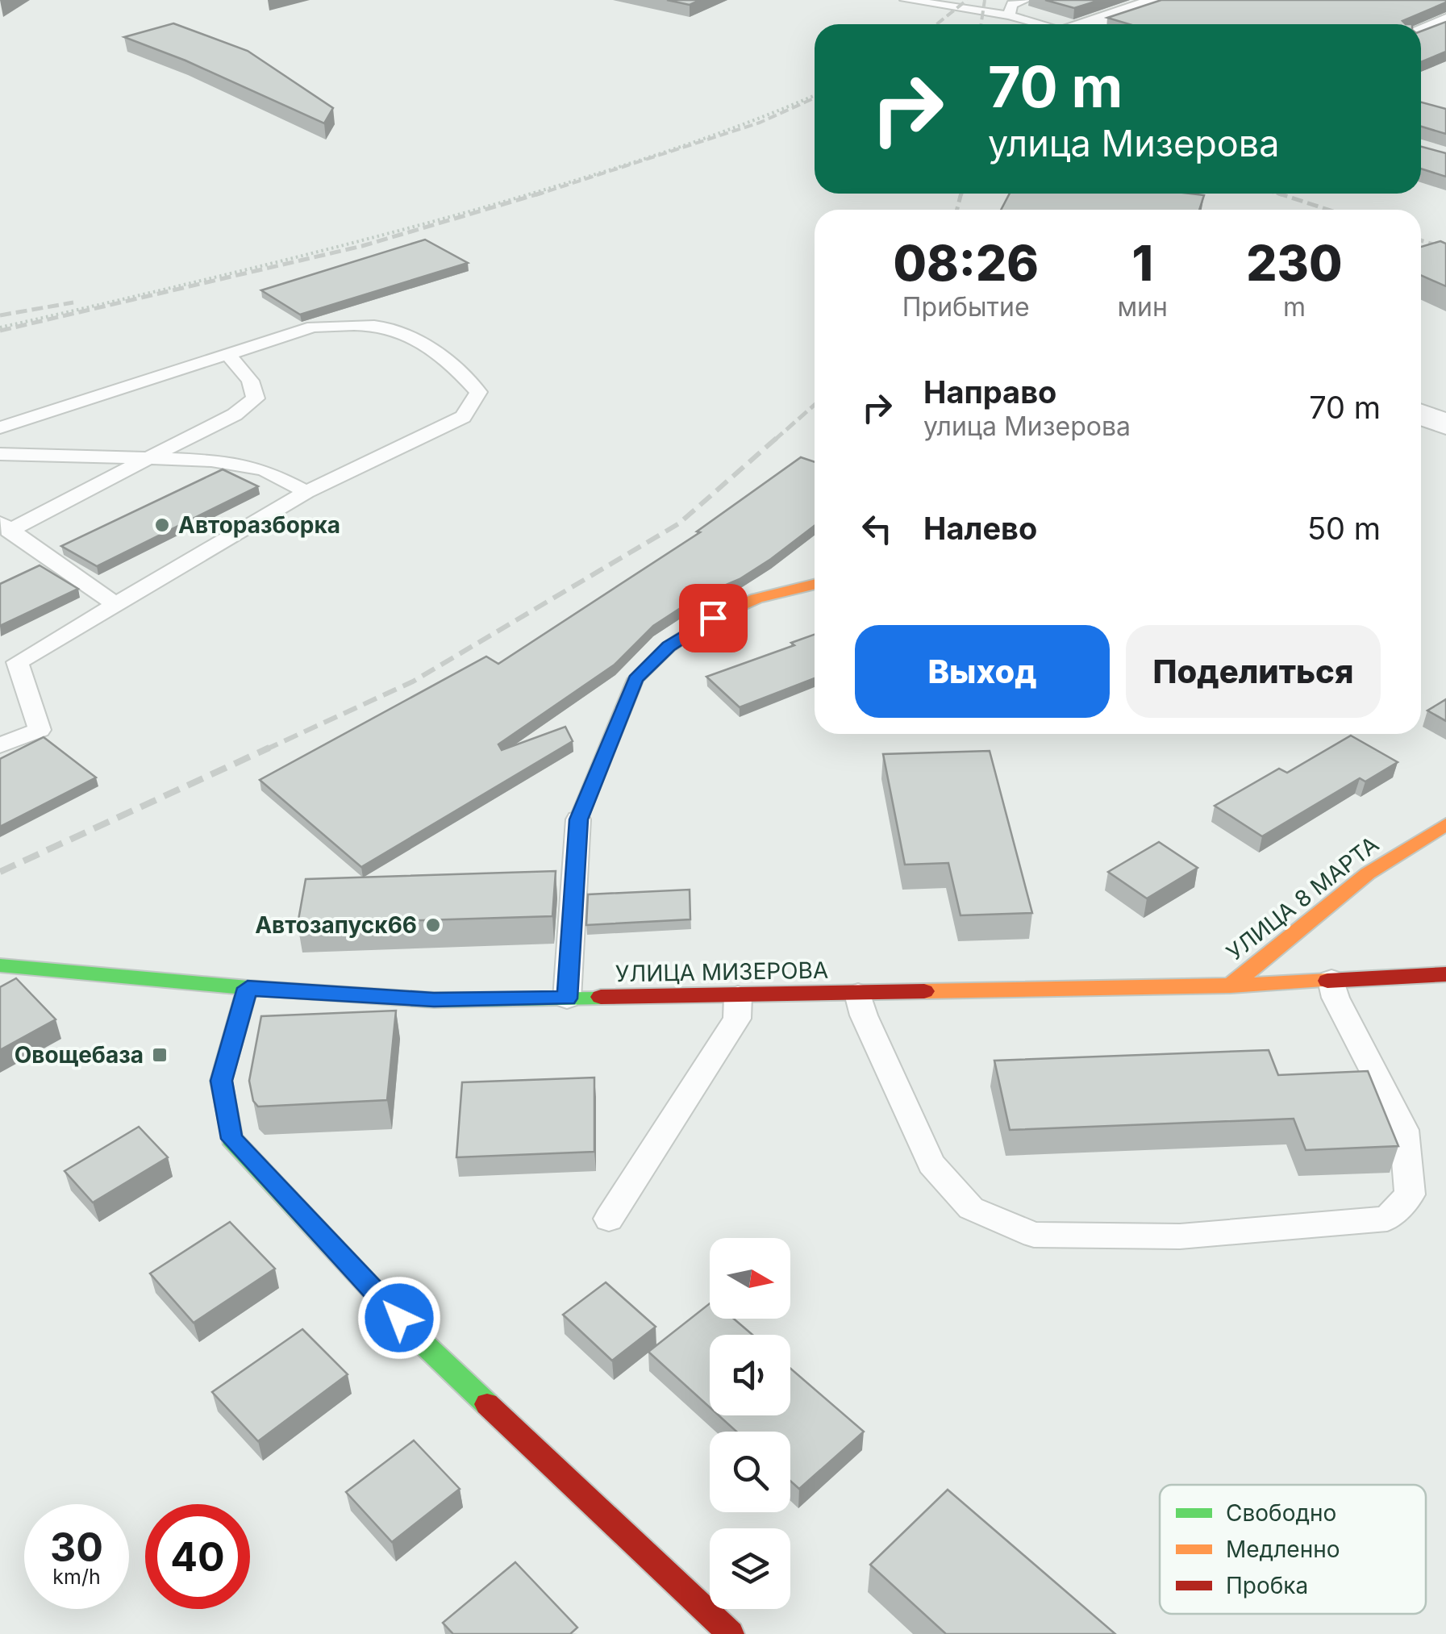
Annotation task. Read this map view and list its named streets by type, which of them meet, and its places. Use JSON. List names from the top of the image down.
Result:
{
  "streets": {
    "street": ["УЛИЦА 8 МАРТА", "УЛИЦА МИЗЕРОВА"]
  },
  "crossings": [
    ["УЛИЦА 8 МАРТА", "УЛИЦА МИЗЕРОВА"]
  ],
  "places": {
    "other": ["Авторазборка", "Автозапуск66"],
    "transit": ["Овощебаза"]
  },
  "legend": ["Свободно", "Медленно", "Пробка"],
  "north": "right",
  "page": {
    "turn": ["70 m", "улица Мизерова"],
    "eta": [
      "08:26",
      "Прибытие",
      "1",
      "мин",
      "230",
      "m"
    ],
    "list": [
      {
        "name": "Направо",
        "note": "улица Мизерова",
        "value": "70 m"
      },
      {
        "name": "Налево",
        "value": "50 m"
      }
    ],
    "buttons": ["Выход", "Поделиться"],
    "speed": "30 km/h",
    "limit": "40"
  }
}
